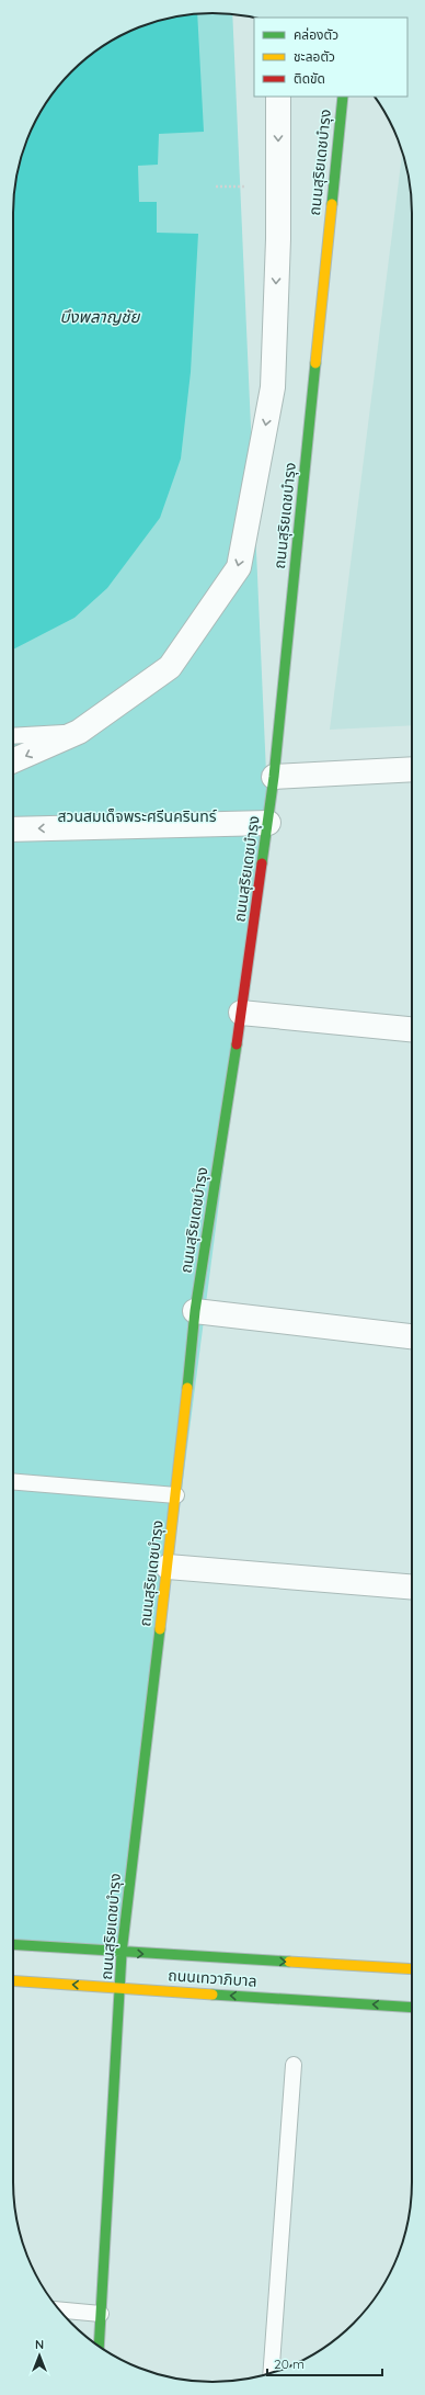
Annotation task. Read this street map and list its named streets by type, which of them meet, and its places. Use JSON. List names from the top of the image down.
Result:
{
  "streets": {
    "main road": ["ถนนสุริยเดชบำรุง", "ถนนเทวาภิบาล"]
  },
  "crossings": [
    ["ถนนสุริยเดชบำรุง", "ถนนเทวาภิบาล"]
  ],
  "water": ["บึงพลาญชัย"],
  "parks": ["สวนสมเด็จพระศรีนครินทร์"],
  "legend": ["คล่องตัว", "ชะลอตัว", "ติดขัด"],
  "scale_bar": "20 m",
  "north": "top"
}
